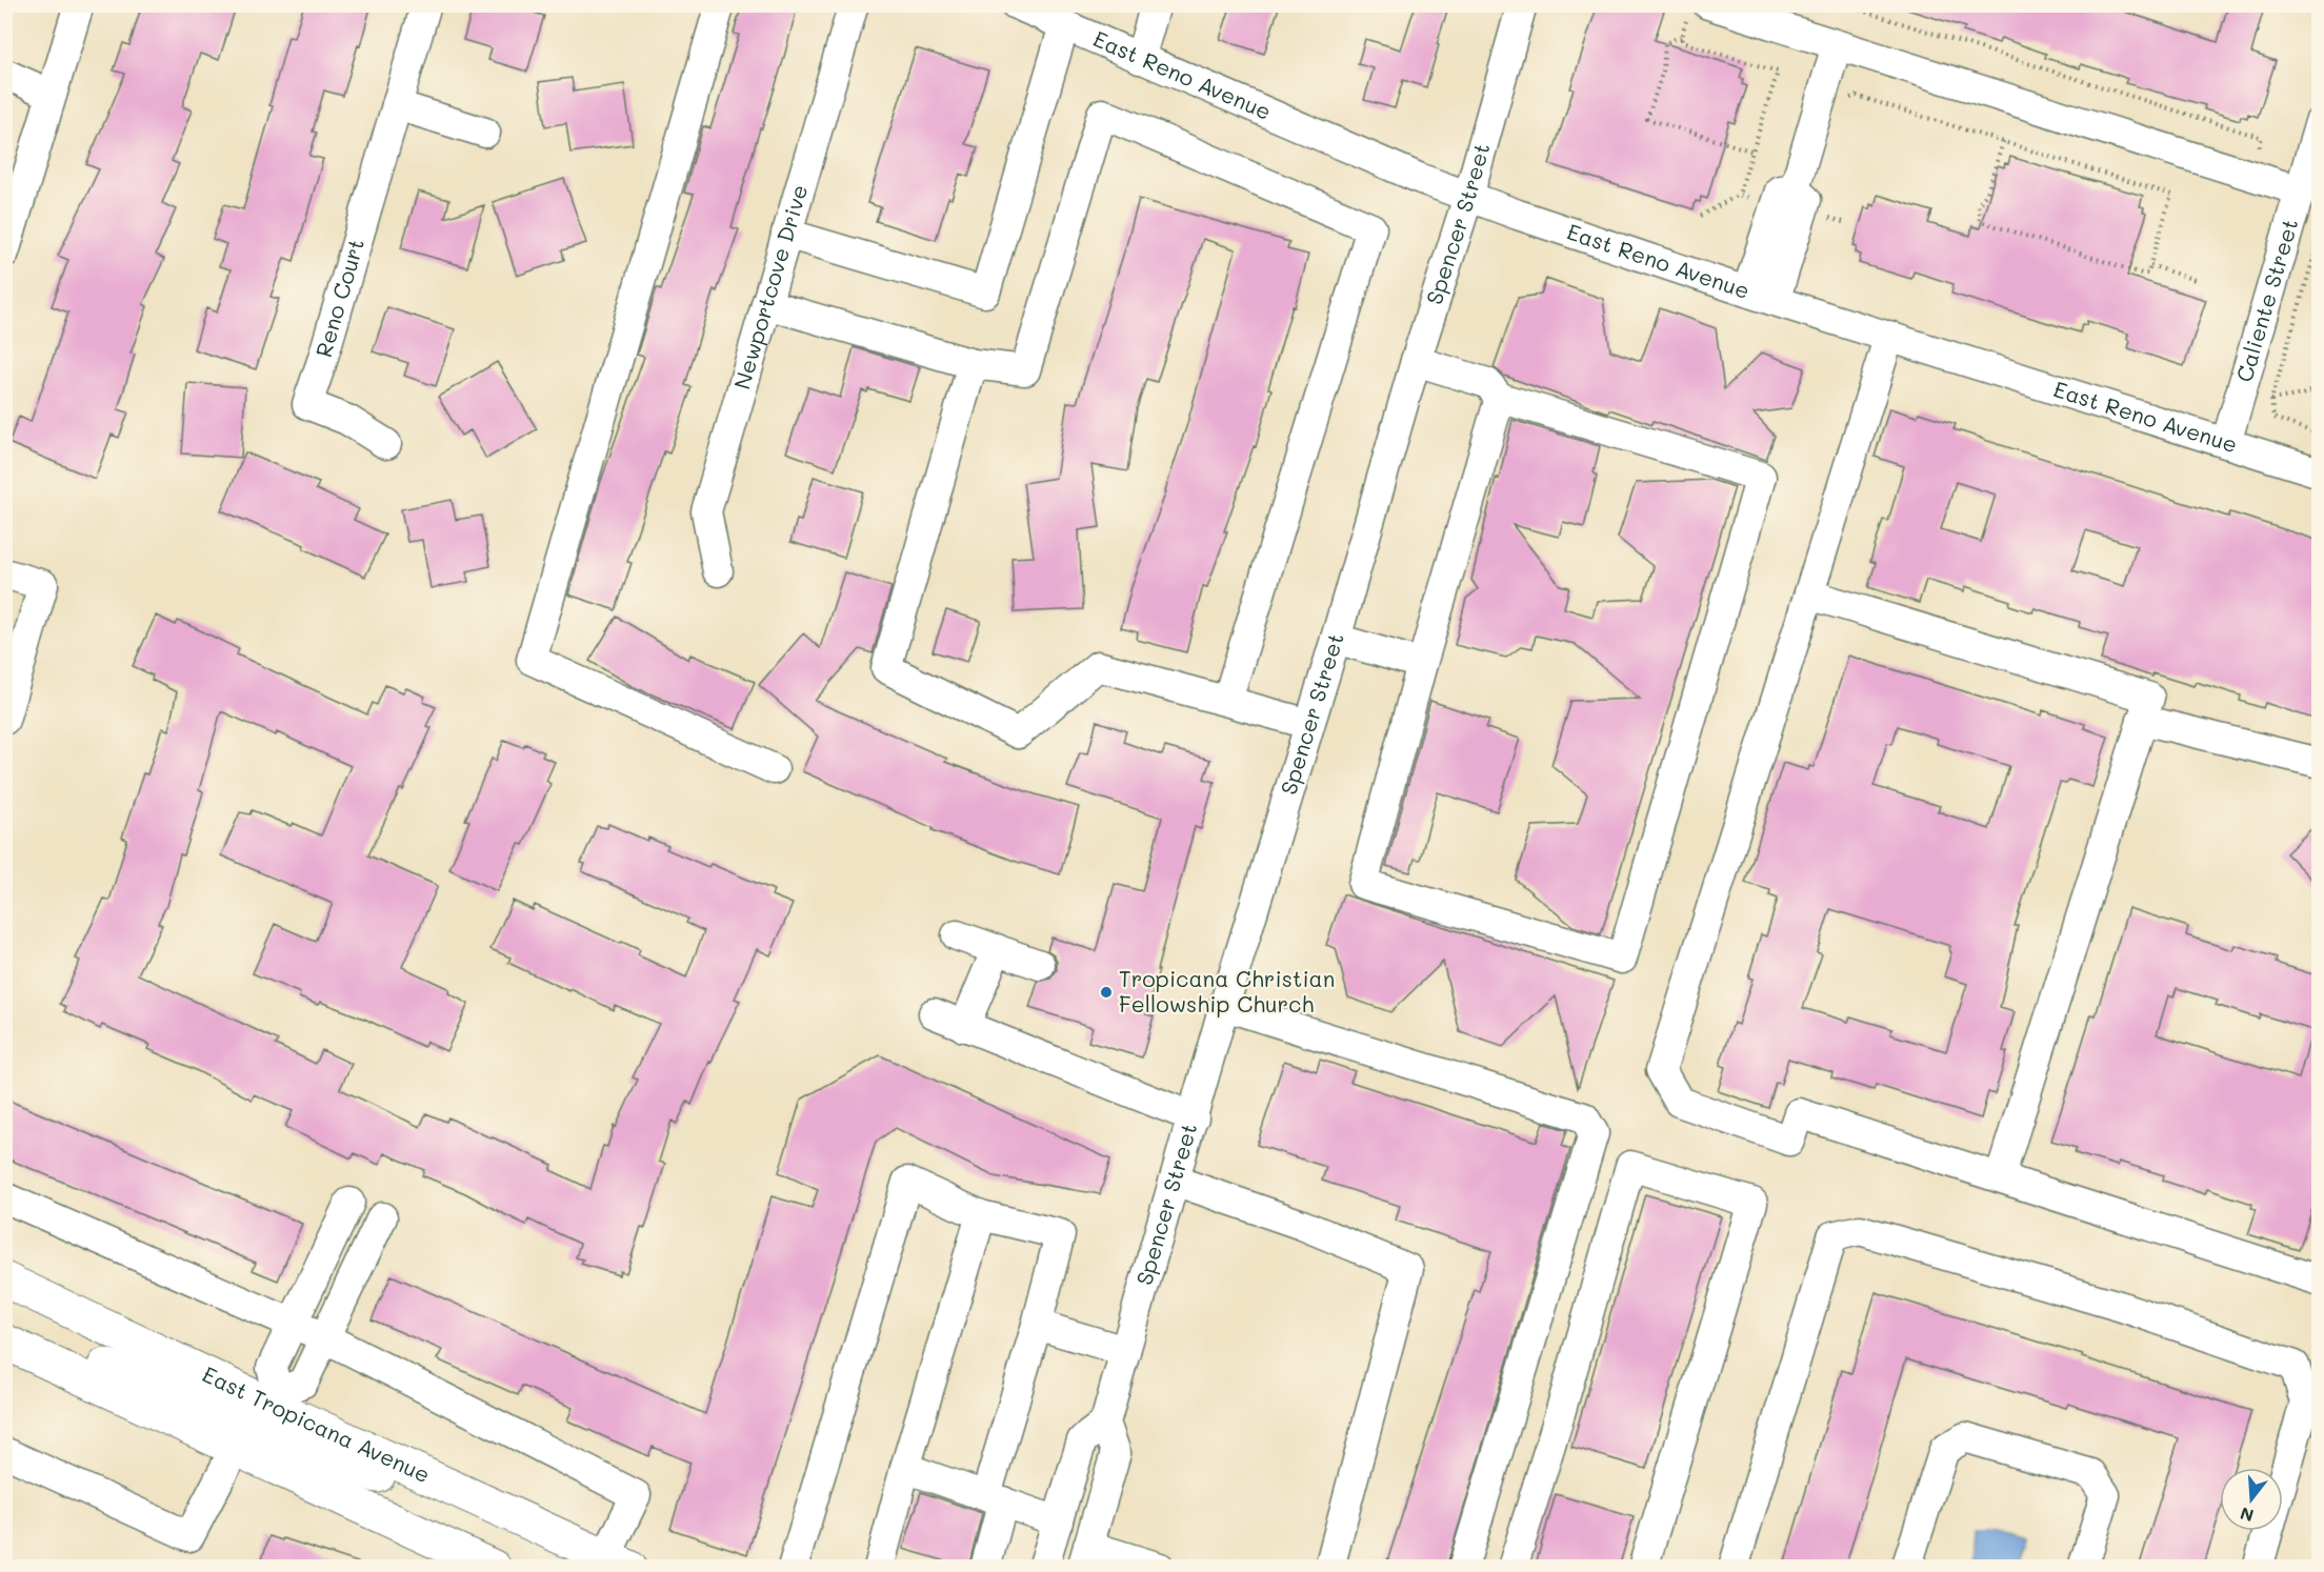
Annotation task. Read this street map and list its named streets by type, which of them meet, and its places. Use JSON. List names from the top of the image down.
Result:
{
  "streets": {
    "main road": ["East Tropicana Avenue"],
    "street": [
      "East Reno Avenue",
      "Spencer Street",
      "Newportcove Drive",
      "Reno Court",
      "Caliente Street"
    ]
  },
  "crossings": [
    ["East Reno Avenue", "Spencer Street"],
    ["East Reno Avenue", "Caliente Street"]
  ],
  "places": ["Tropicana Christian Fellowship Church"],
  "north": "bottom"
}
